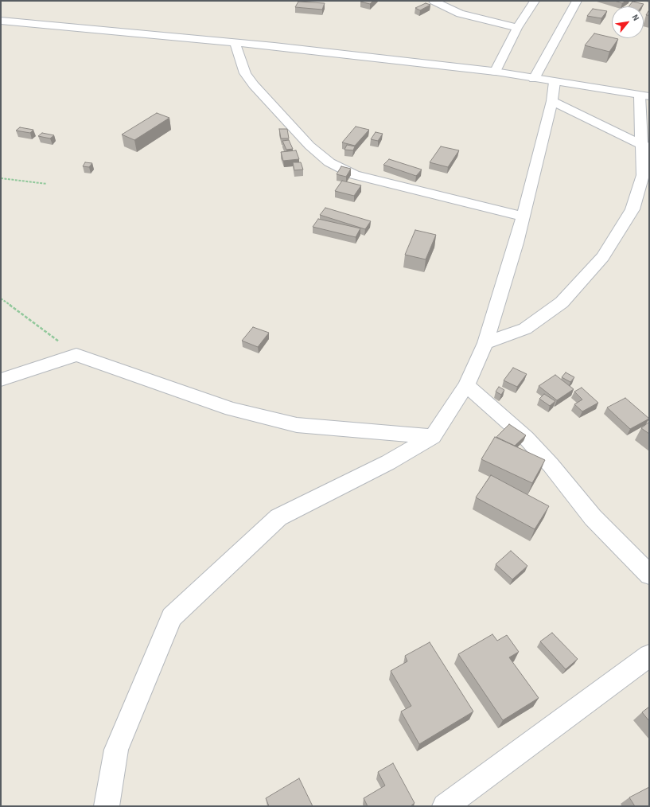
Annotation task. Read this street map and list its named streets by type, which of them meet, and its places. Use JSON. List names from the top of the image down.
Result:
{
  "north": "top right"
}
